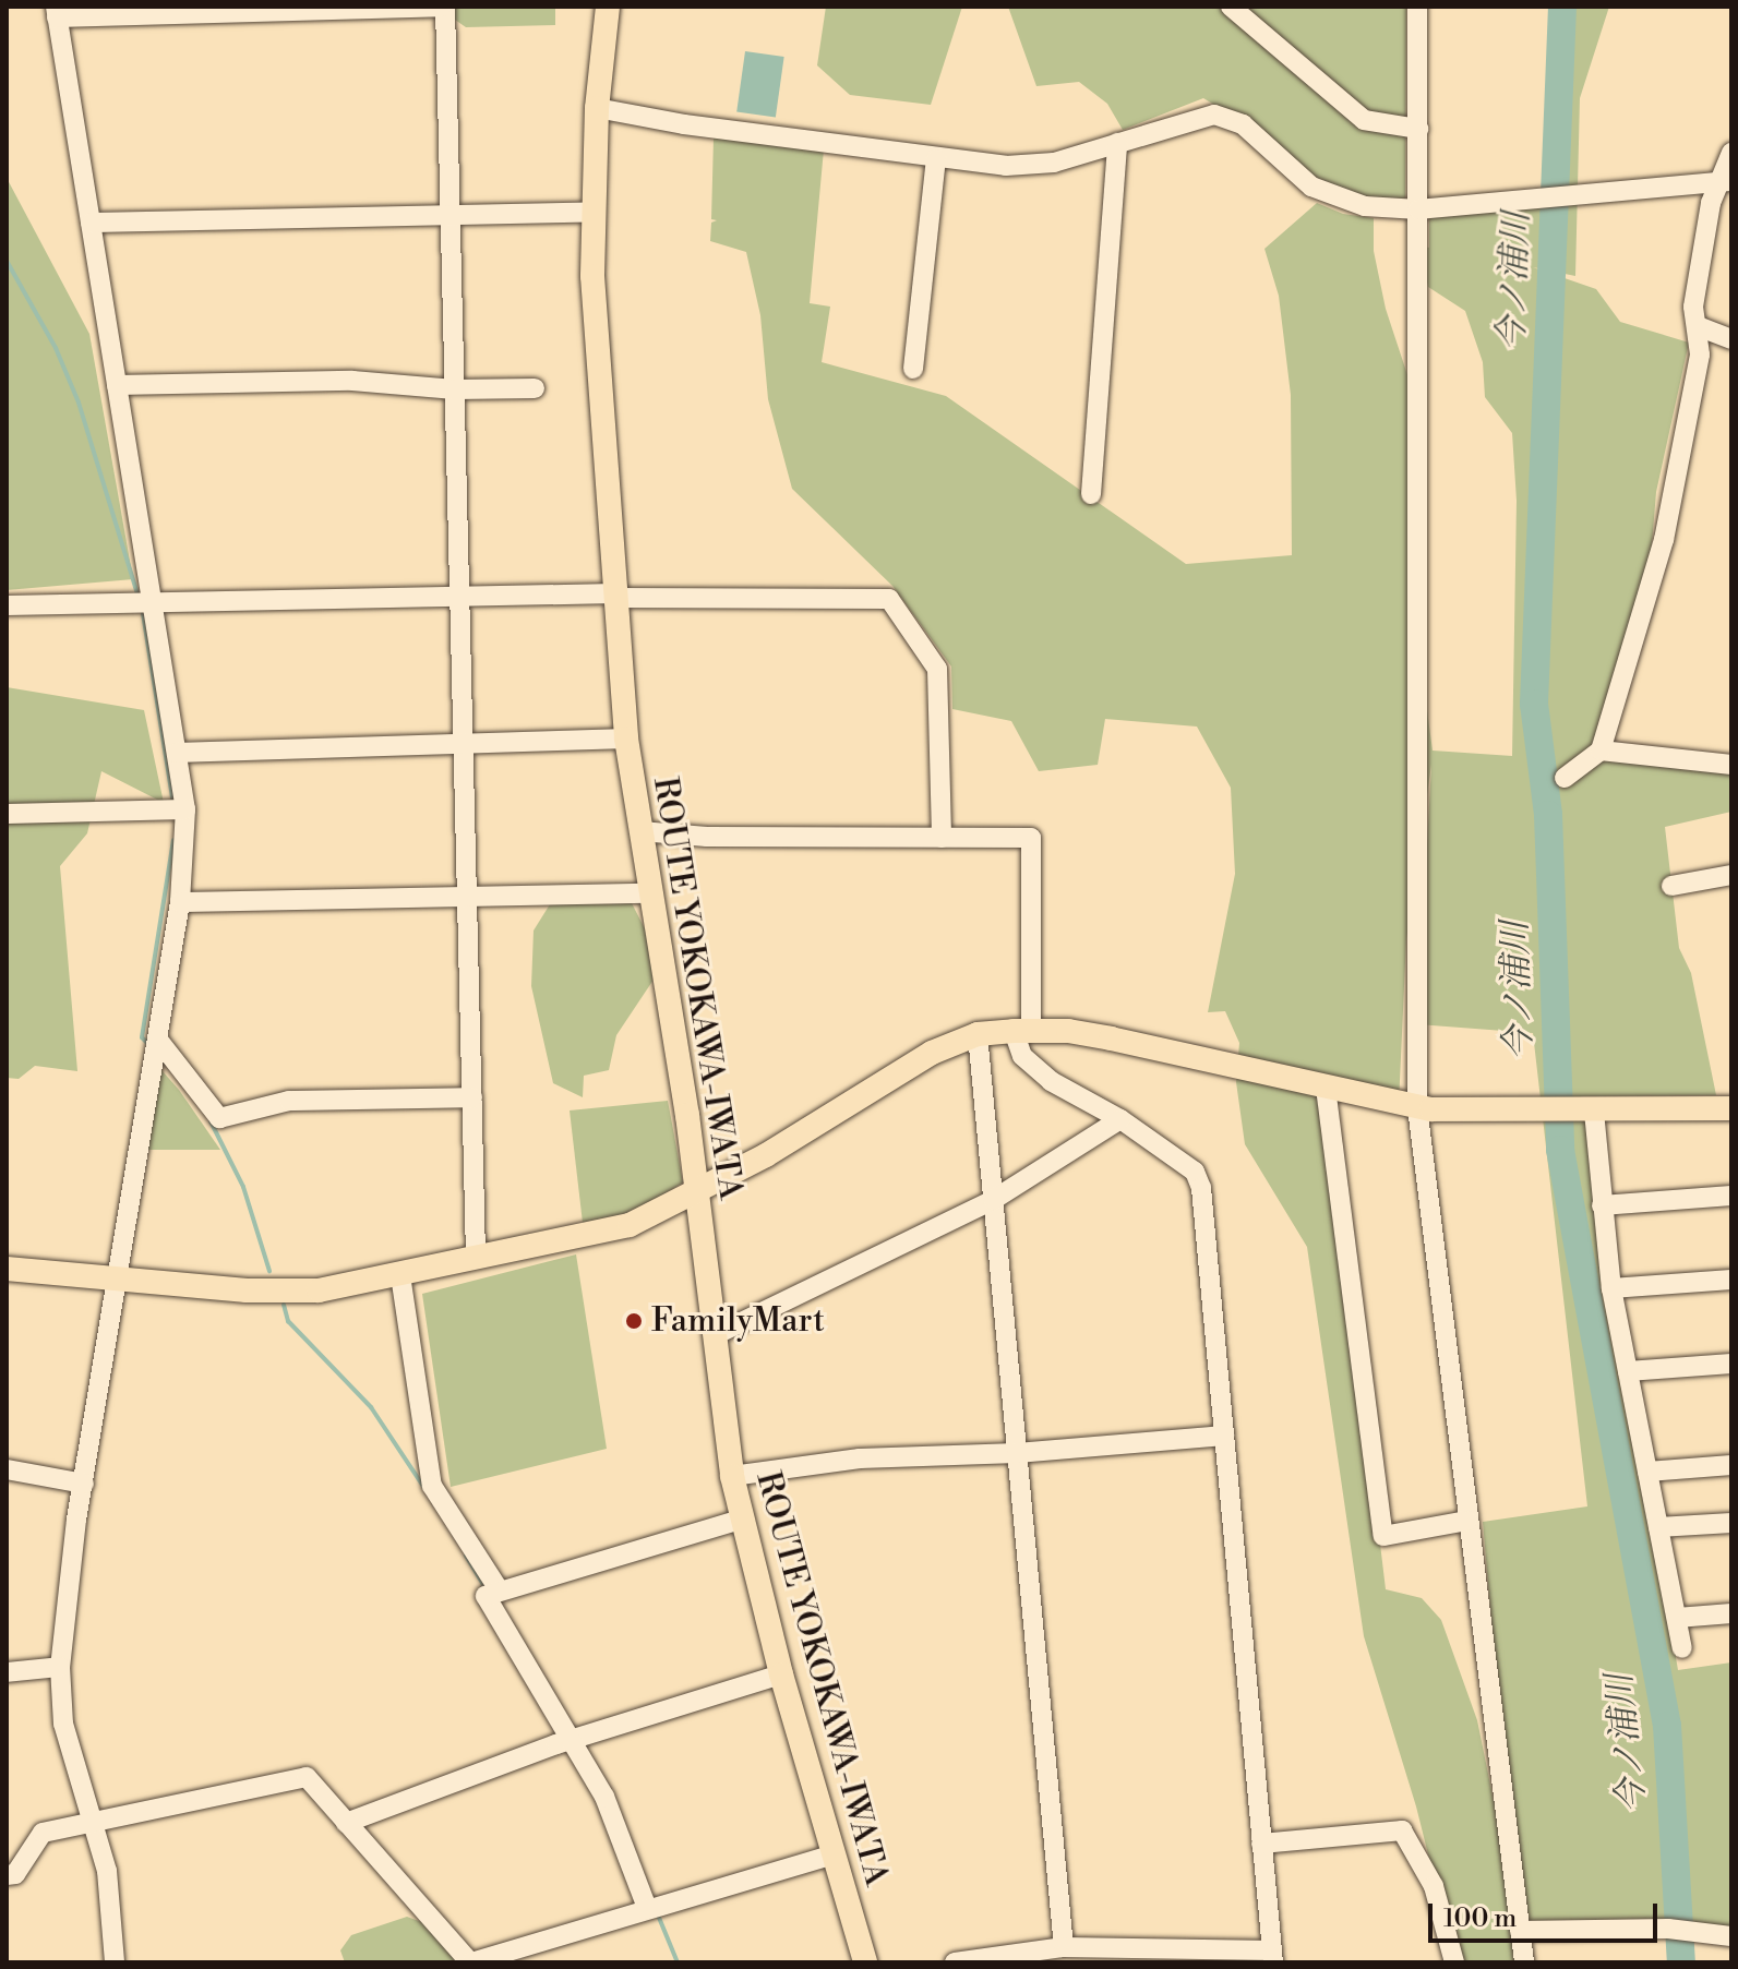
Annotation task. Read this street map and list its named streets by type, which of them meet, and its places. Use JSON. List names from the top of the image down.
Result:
{
  "streets": {
    "main road": ["ROUTE YOKOKAWA-IWATA"]
  },
  "water": ["今ノ浦川"],
  "places": ["FamilyMart"],
  "scale_bar": "100 m"
}
